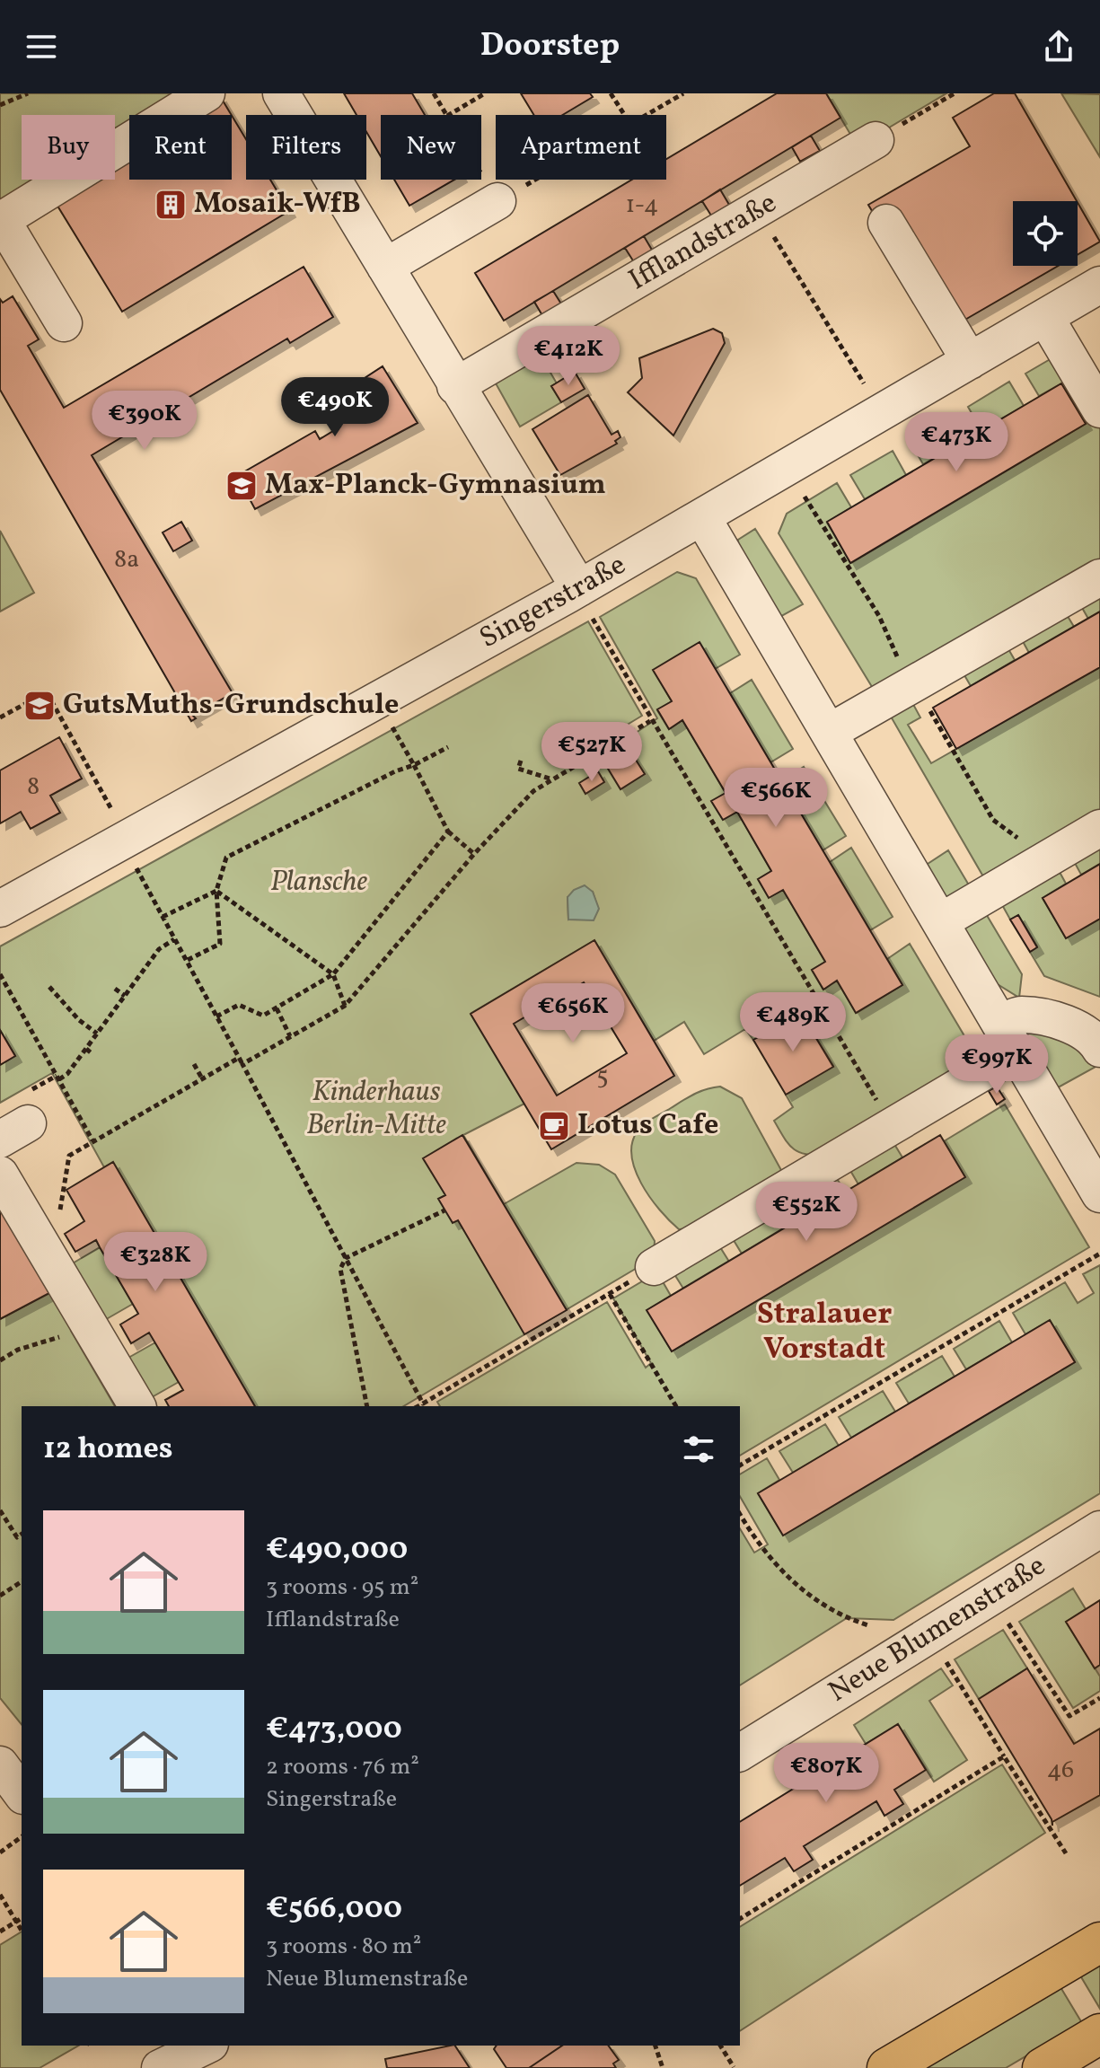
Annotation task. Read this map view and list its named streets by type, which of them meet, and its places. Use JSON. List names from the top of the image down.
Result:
{
  "streets": {
    "street": ["Ifflandstraße", "Singerstraße", "Neue Blumenstraße"]
  },
  "districts": ["Stralauer Vorstadt"],
  "parks": ["Plansche", "Kinderhaus Berlin-Mitte"],
  "places": {
    "building": ["Mosaik-WfB"],
    "school or university": ["Max-Planck-Gymnasium", "GutsMuths-Grundschule"],
    "cafe": ["Lotus Cafe"]
  },
  "house_numbers": [
    "1-4",
    "8a",
    "8",
    "5",
    "46"
  ],
  "page": {
    "header": "Doorstep",
    "chip": [
      "Buy",
      "Rent",
      "Filters",
      "New",
      "Apartment"
    ],
    "price": [
      "€412K",
      "€490K",
      "€390K",
      "€473K",
      "€527K",
      "€566K",
      "€656K",
      "€489K",
      "€997K",
      "€552K",
      "€328K",
      "€807K"
    ],
    "heading": "12 homes",
    "list": [
      {
        "name": "€490,000",
        "note": "3 rooms · 95 m² · Ifflandstraße"
      },
      {
        "name": "€473,000",
        "note": "2 rooms · 76 m² · Singerstraße"
      },
      {
        "name": "€566,000",
        "note": "3 rooms · 80 m² · Neue Blumenstraße"
      }
    ]
  }
}
